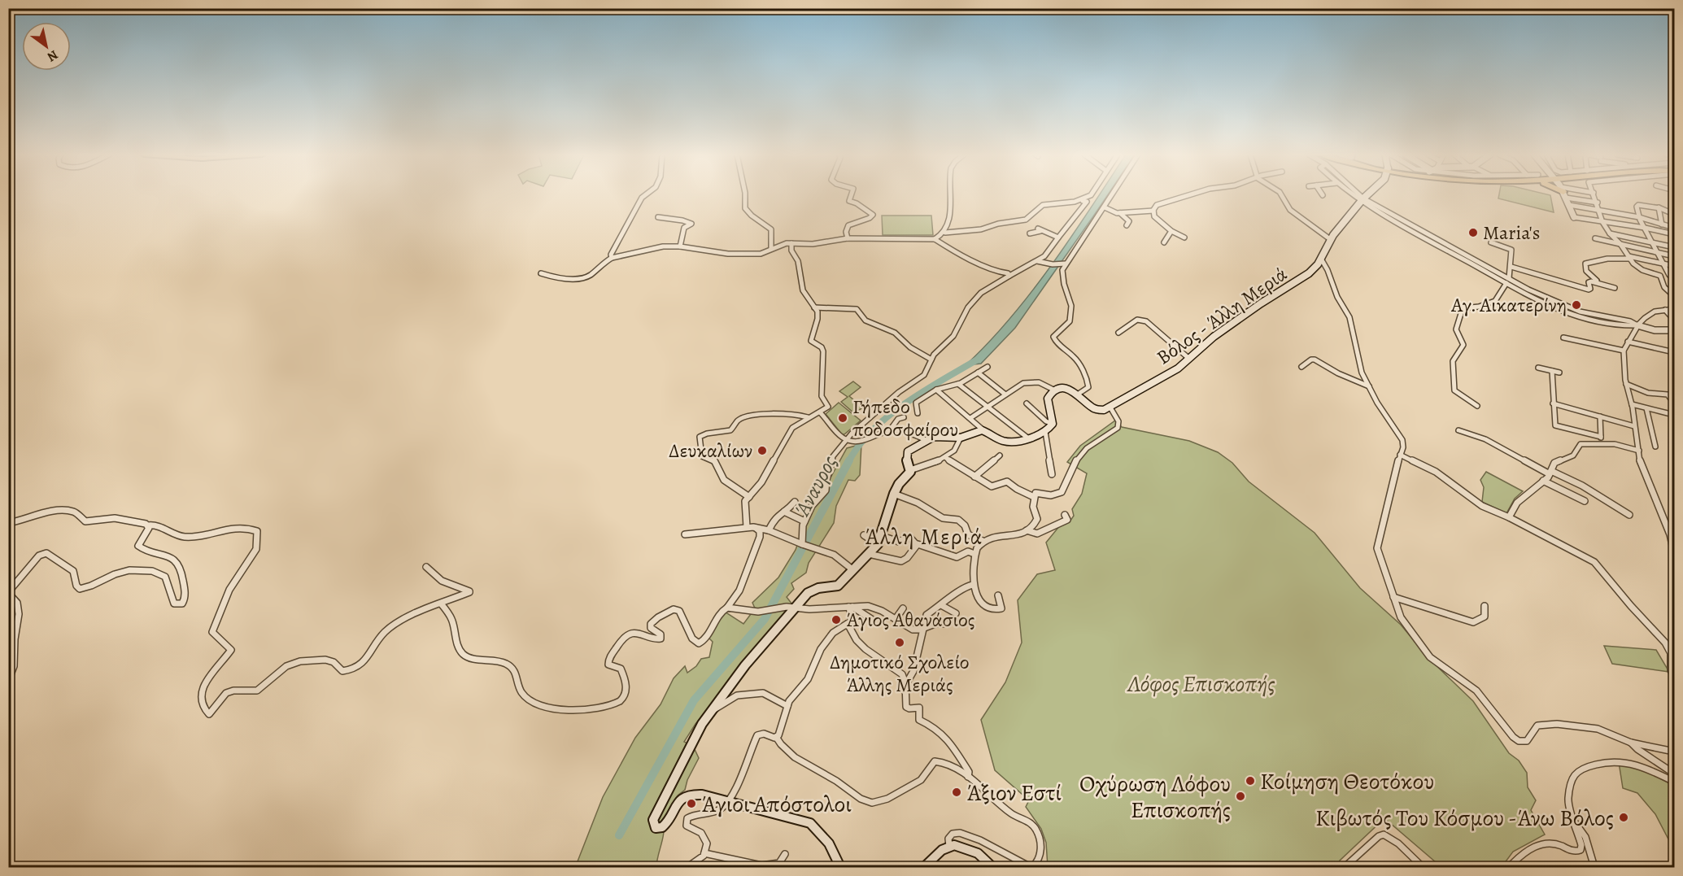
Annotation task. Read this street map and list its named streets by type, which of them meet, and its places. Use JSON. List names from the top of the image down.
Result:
{
  "streets": {
    "main road": ["Βόλος - Άλλη Μεριά"]
  },
  "districts": ["Άλλη Μεριά"],
  "water": ["Άναυρος"],
  "parks": ["Λόφος Επισκοπής"],
  "places": [
    "Maria's",
    "Αγ. Αικατερίνη",
    "Γήπεδο ποδοσφαίρου",
    "Δευκαλίων",
    "Άγιος Αθανάσιος",
    "Δημοτικό Σχολείο Άλλης Μεριάς",
    "Κοίμηση Θεοτόκου",
    "Άξιον Εστί",
    "Οχύρωση Λόφου Επισκοπής",
    "Άγιοι Απόστολοι",
    "Κιβωτός Του Κόσμου -Άνω Βόλος"
  ],
  "north": "bottom right"
}
